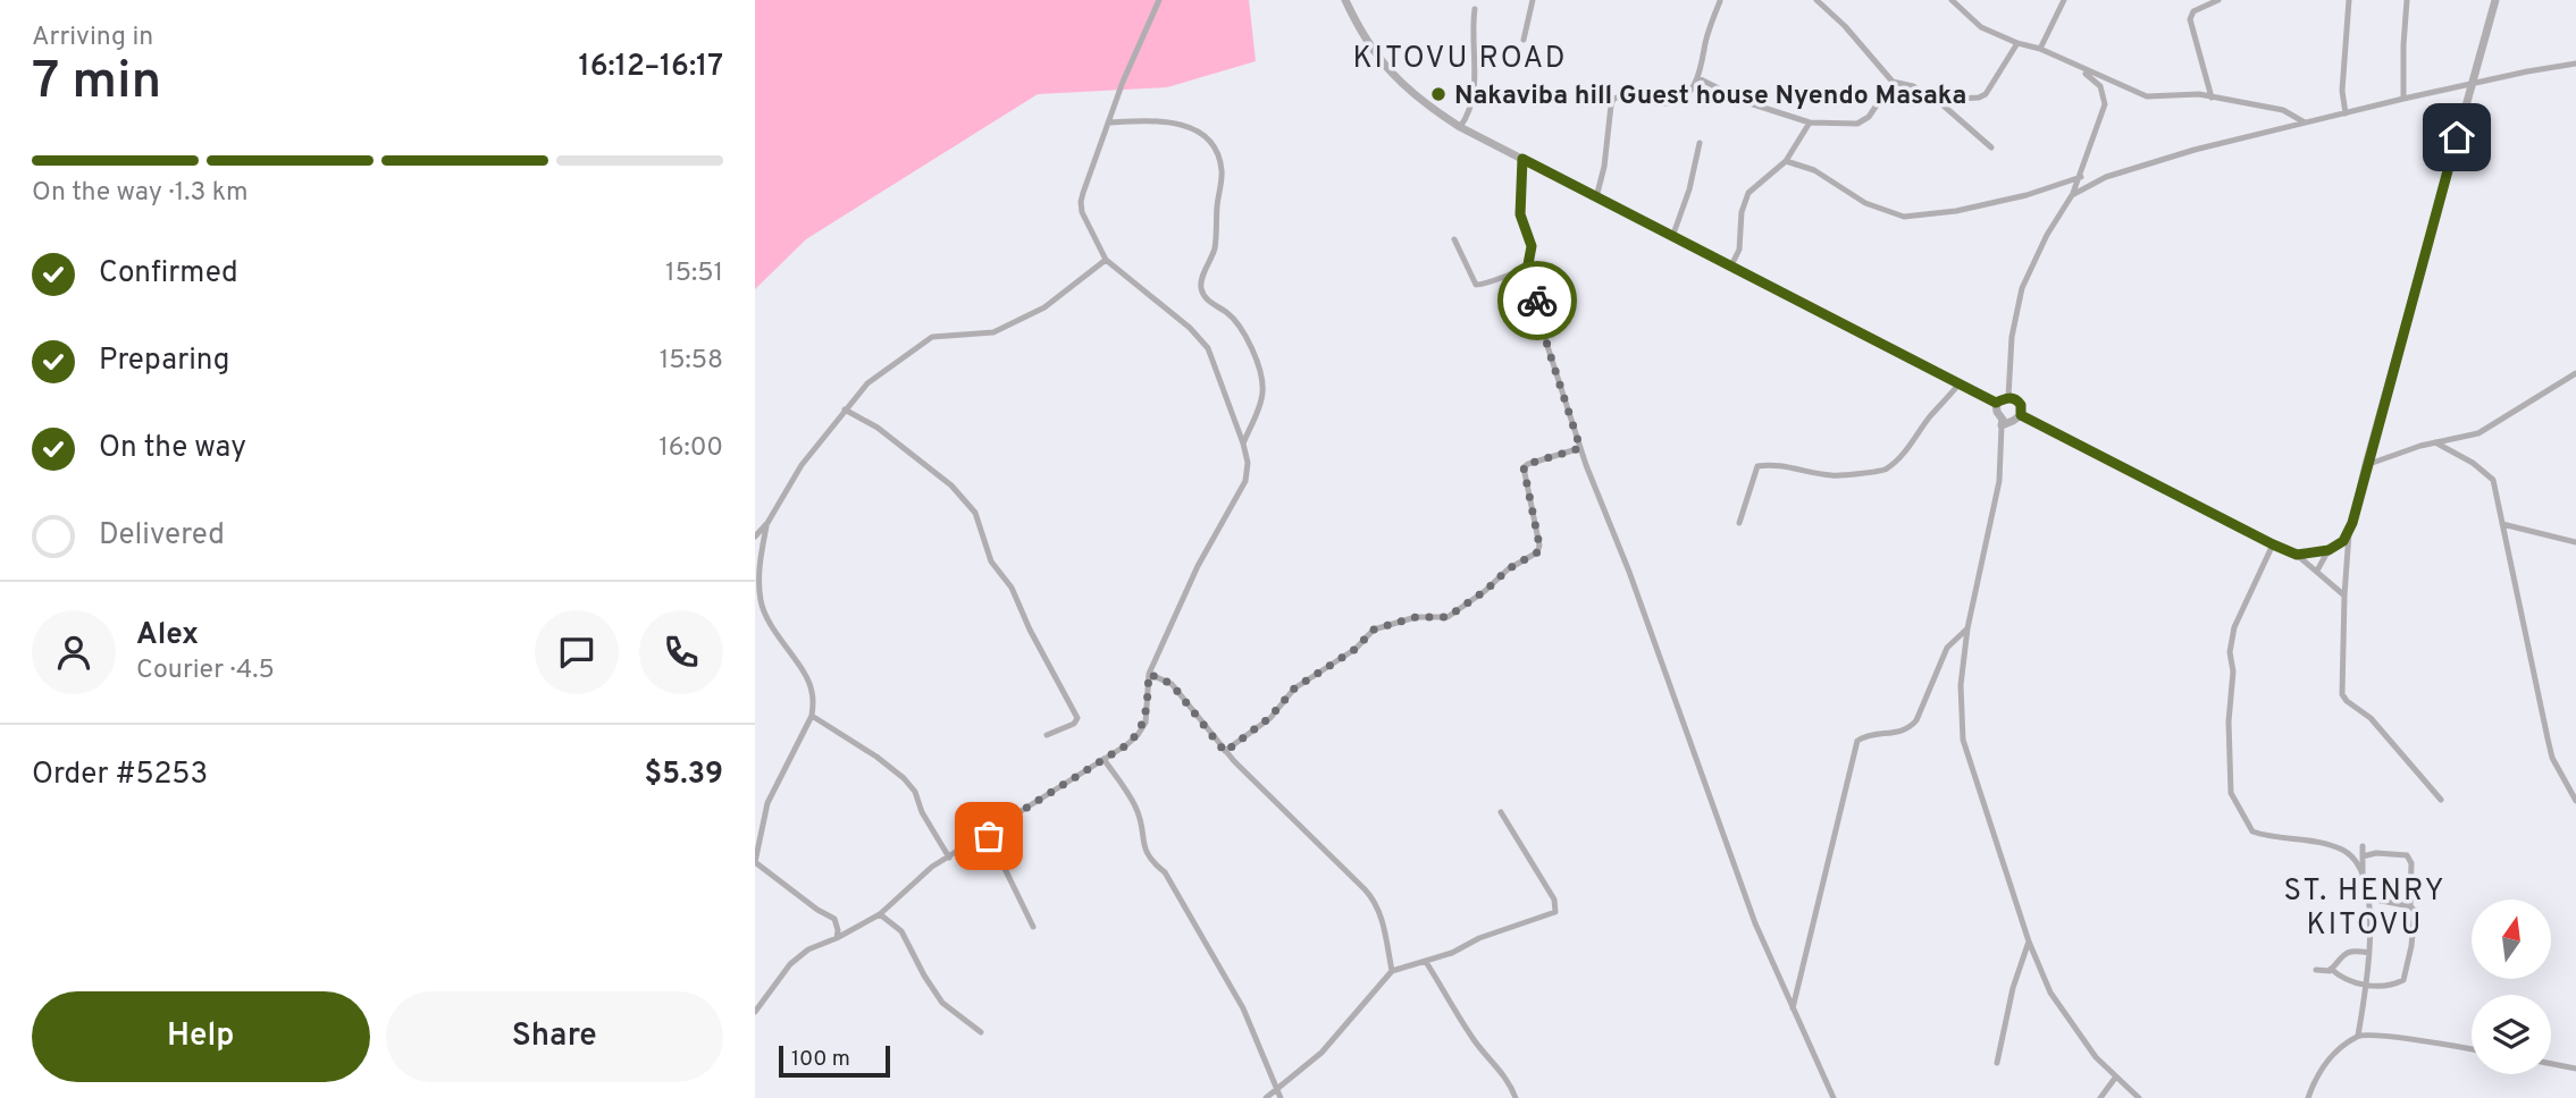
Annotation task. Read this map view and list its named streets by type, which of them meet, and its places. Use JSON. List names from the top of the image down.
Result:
{
  "districts": ["KITOVU ROAD", "ST. HENRY KITOVU"],
  "places": ["Nakaviba hill Guest house Nyendo Masaka"],
  "scale_bar": "100 m",
  "north": "top",
  "page": {
    "heading": ["7 min", "Arriving in", "16:12–16:17"],
    "panel": [
      "Alex",
      "Courier · 4.5",
      "Order #5253",
      "$5.39"
    ],
    "bar": "On the way · 1.3 km",
    "list": [
      ["Confirmed", "15:51"],
      ["Preparing", "15:58"],
      ["On the way", "16:00"],
      "Delivered"
    ],
    "buttons": ["Help", "Share"],
    "scale": "100 m"
  }
}
